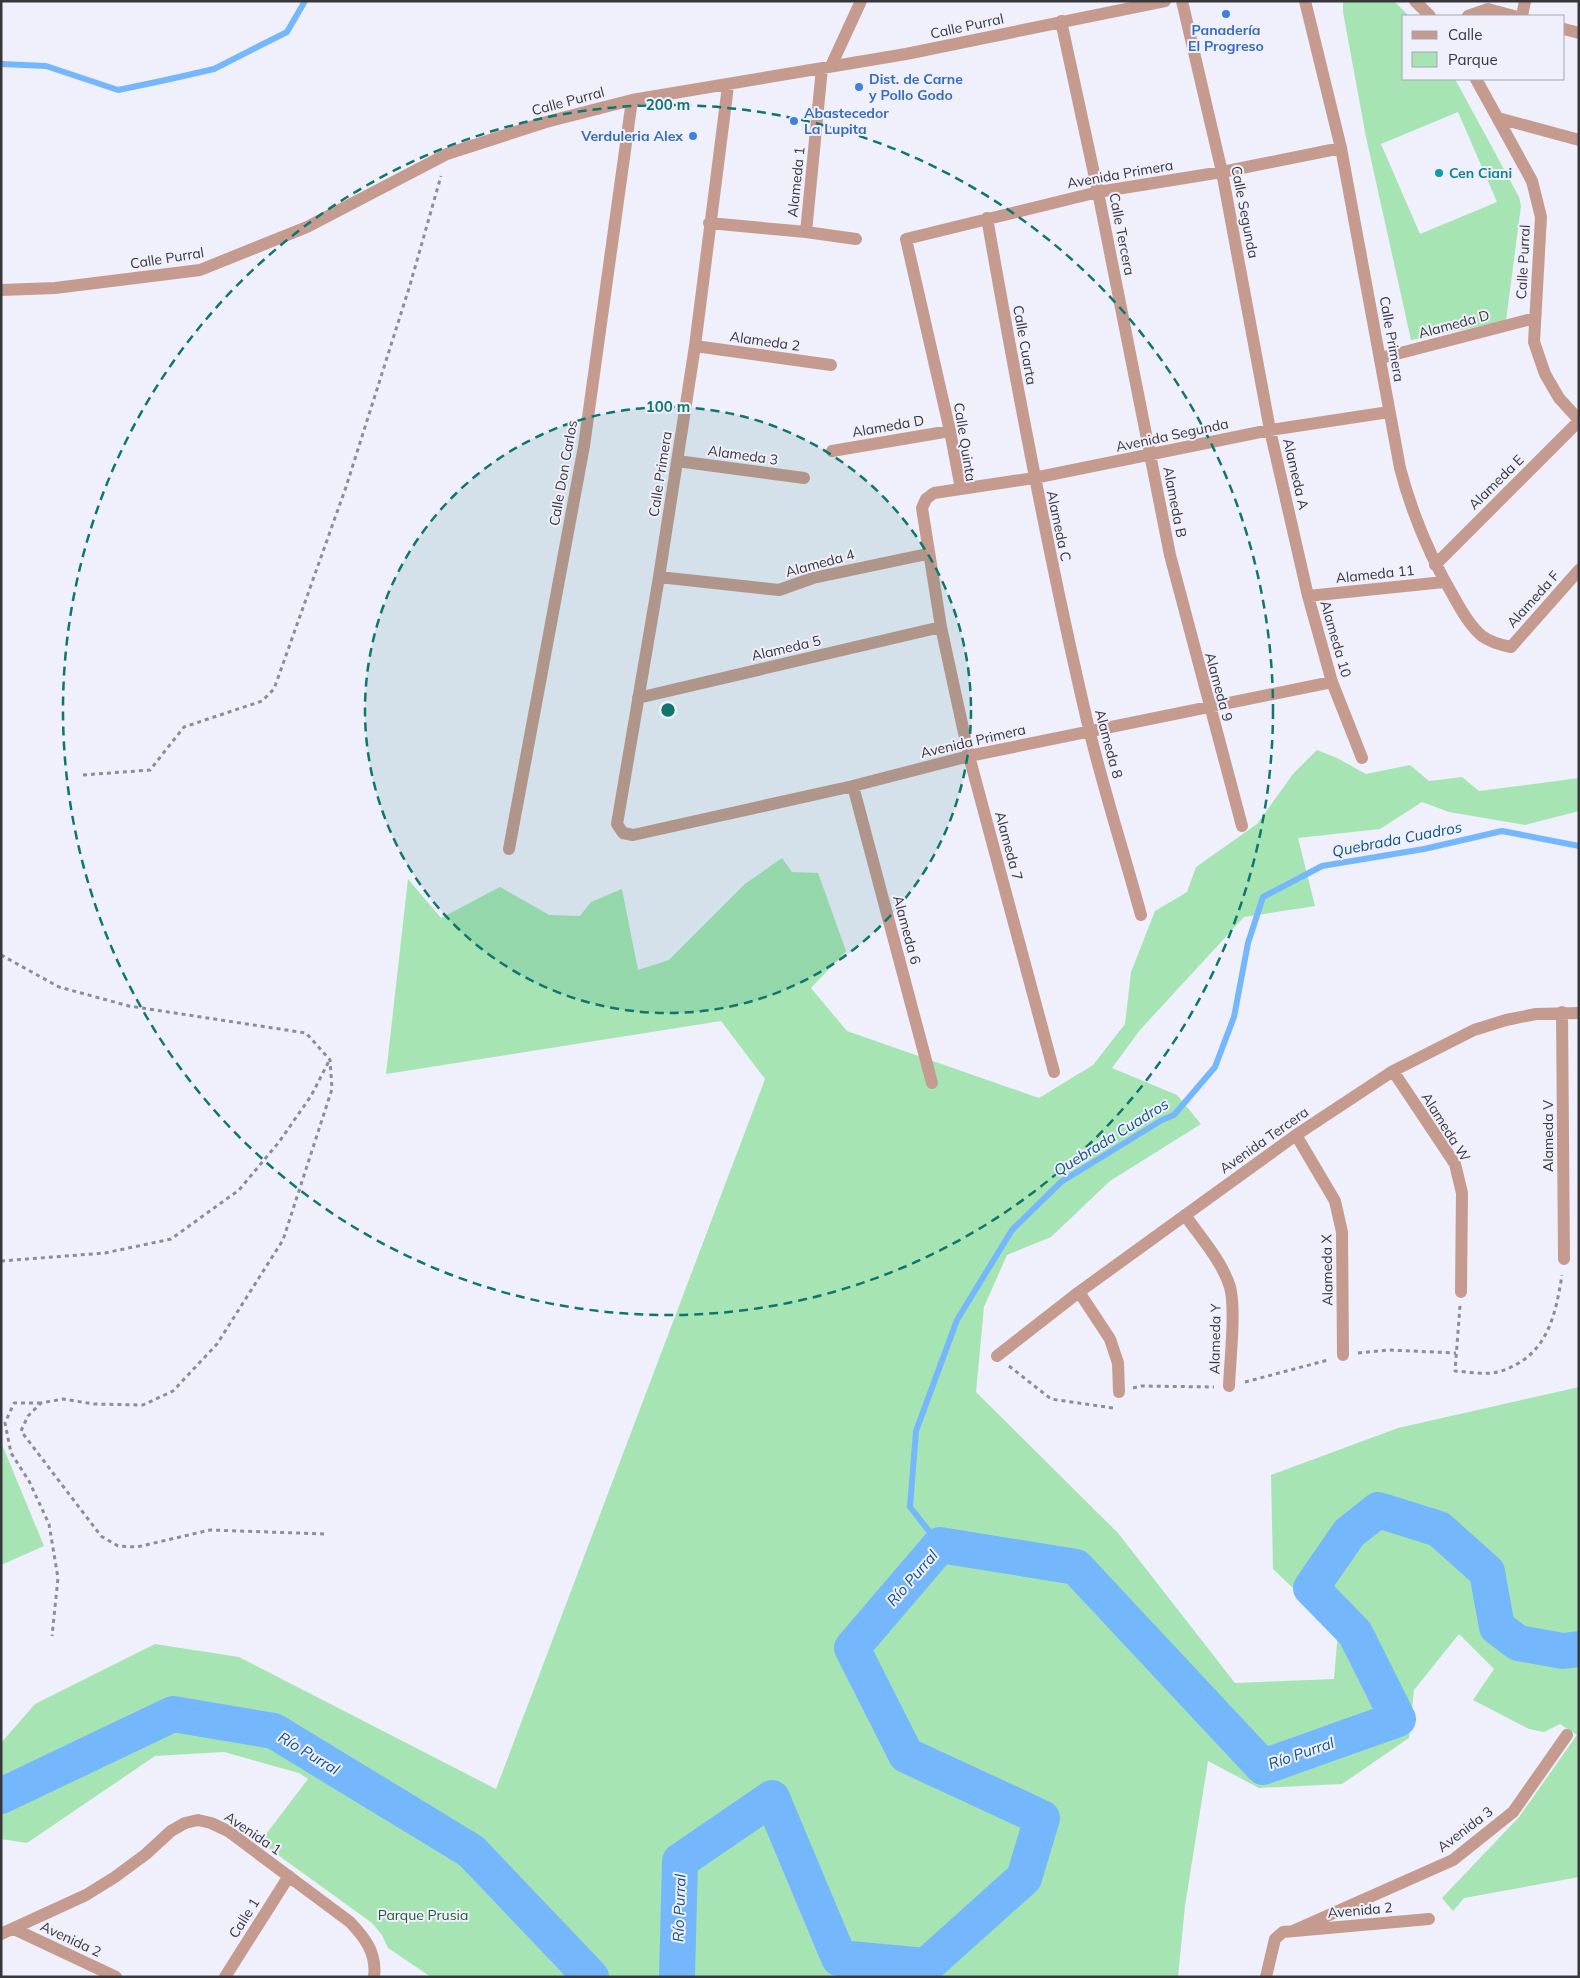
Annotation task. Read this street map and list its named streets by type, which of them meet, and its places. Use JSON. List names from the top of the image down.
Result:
{
  "streets": {
    "street": [
      "Calle Purral",
      "Avenida Primera",
      "Alameda 1",
      "Calle Segunda",
      "Calle Tercera",
      "Alameda D",
      "Calle Primera",
      "Alameda 2",
      "Calle Cuarta",
      "Avenida Segunda",
      "Calle Quinta",
      "Alameda 3",
      "Calle Don Carlos",
      "Alameda A",
      "Alameda E",
      "Alameda B",
      "Alameda C",
      "Alameda 4",
      "Alameda 11",
      "Alameda F",
      "Alameda 10",
      "Alameda 5",
      "Alameda 9",
      "Alameda 8",
      "Alameda 7",
      "Alameda 6",
      "Alameda W",
      "Alameda V",
      "Avenida Tercera",
      "Alameda X",
      "Alameda Y",
      "Avenida 3",
      "Avenida 1",
      "Avenida 2",
      "Calle 1"
    ]
  },
  "crossings": [
    ["Calle Purral", "Alameda 1"],
    ["Calle Purral", "Calle Tercera"],
    ["Calle Purral", "Alameda D"],
    ["Calle Purral", "Calle Primera"],
    ["Calle Purral", "Calle Don Carlos"],
    ["Calle Purral", "Alameda E"],
    ["Avenida Primera", "Calle Segunda"],
    ["Avenida Primera", "Calle Tercera"],
    ["Avenida Primera", "Calle Primera"],
    ["Avenida Primera", "Calle Cuarta"],
    ["Avenida Primera", "Calle Quinta"],
    ["Avenida Primera", "Alameda 10"],
    ["Avenida Primera", "Alameda 9"],
    ["Avenida Primera", "Alameda 8"],
    ["Avenida Primera", "Alameda 7"],
    ["Avenida Primera", "Alameda 6"],
    ["Alameda 1", "Calle Primera"],
    ["Calle Segunda", "Avenida Segunda"],
    ["Calle Segunda", "Alameda A"],
    ["Calle Tercera", "Avenida Segunda"],
    ["Calle Tercera", "Alameda B"],
    ["Alameda D", "Calle Primera"],
    ["Alameda D", "Calle Quinta"],
    ["Calle Primera", "Alameda 2"],
    ["Calle Primera", "Avenida Segunda"],
    ["Calle Primera", "Alameda 3"],
    ["Calle Primera", "Alameda E"],
    ["Calle Primera", "Alameda 4"],
    ["Calle Primera", "Alameda 11"],
    ["Calle Primera", "Alameda F"],
    ["Calle Primera", "Alameda 5"],
    ["Calle Cuarta", "Avenida Segunda"],
    ["Calle Cuarta", "Alameda C"],
    ["Avenida Segunda", "Calle Quinta"],
    ["Avenida Segunda", "Alameda A"],
    ["Avenida Segunda", "Alameda B"],
    ["Avenida Segunda", "Alameda C"],
    ["Calle Quinta", "Alameda 4"],
    ["Calle Quinta", "Alameda 5"],
    ["Calle Quinta", "Alameda 7"],
    ["Alameda A", "Alameda 10"],
    ["Alameda B", "Alameda 9"],
    ["Alameda C", "Alameda 8"],
    ["Alameda 11", "Alameda 10"],
    ["Alameda 5", "Alameda 7"],
    ["Alameda W", "Avenida Tercera"],
    ["Alameda V", "Avenida Tercera"],
    ["Avenida Tercera", "Alameda X"],
    ["Avenida Tercera", "Alameda Y"],
    ["Avenida 3", "Avenida 2"],
    ["Avenida 1", "Avenida 2"],
    ["Avenida 1", "Calle 1"]
  ],
  "water": ["Quebrada Cuadros", "Río Purral"],
  "parks": ["Parque Prusia"],
  "places": [
    "Panadería El Progreso",
    "Dist. de Carne y Pollo Godo",
    "Abastecedor La Lupita",
    "Verduleria Alex",
    "Cen Ciani"
  ],
  "legend": ["Calle", "Parque"],
  "rings": ["200 m", "100 m"]
}
